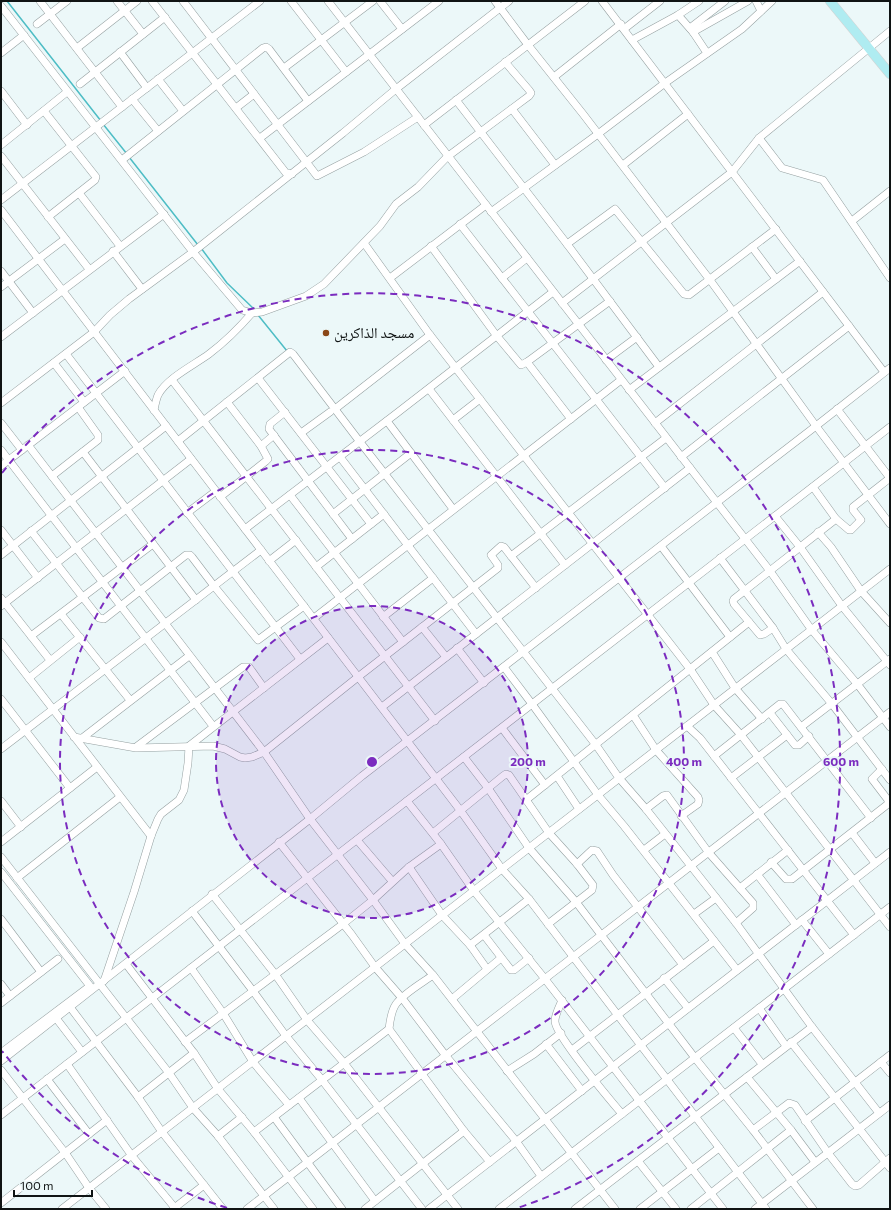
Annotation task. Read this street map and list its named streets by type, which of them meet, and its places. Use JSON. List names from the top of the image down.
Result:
{
  "places": ["مسجد الذاكرين"],
  "scale_bar": "100 m",
  "rings": ["200 m", "400 m", "600 m"]
}
